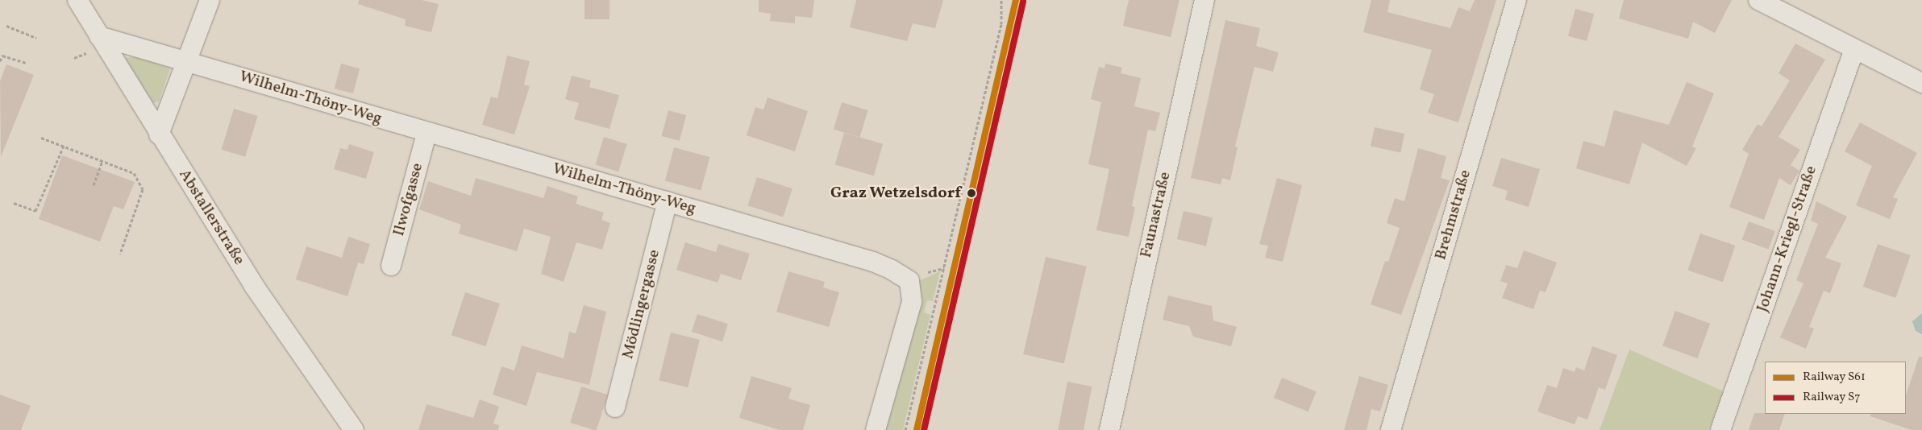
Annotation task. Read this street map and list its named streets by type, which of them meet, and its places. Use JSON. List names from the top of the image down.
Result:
{
  "streets": {
    "street": [
      "Wilhelm-Thöny-Weg",
      "Ilwofgasse",
      "Faunastraße",
      "Brehmstraße",
      "Abstallerstraße",
      "Johann-Kriegl-Straße",
      "Mödlingergasse"
    ]
  },
  "crossings": [
    ["Wilhelm-Thöny-Weg", "Ilwofgasse"],
    ["Wilhelm-Thöny-Weg", "Abstallerstraße"],
    ["Wilhelm-Thöny-Weg", "Mödlingergasse"]
  ],
  "places": ["Graz Wetzelsdorf"],
  "lines": ["rail line S61", "rail line S7"],
  "legend": ["Railway S61", "Railway S7"]
}
